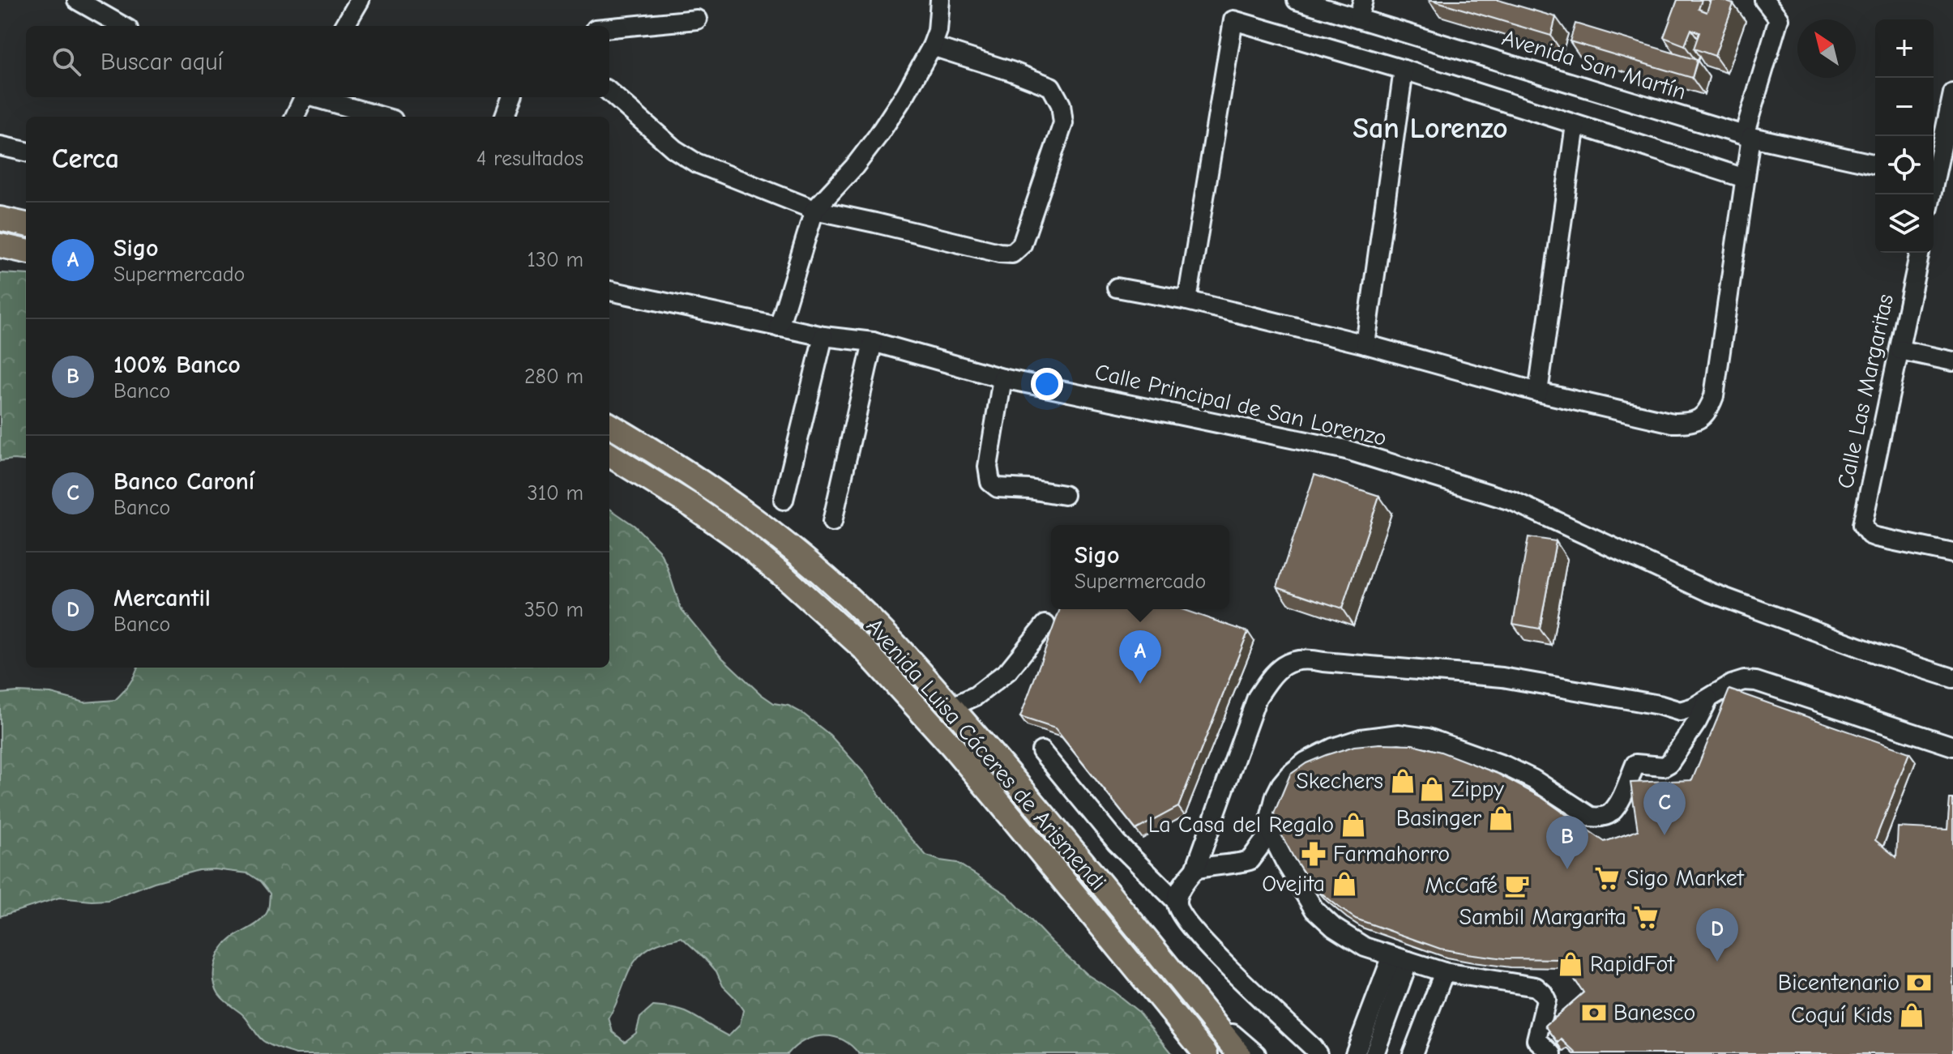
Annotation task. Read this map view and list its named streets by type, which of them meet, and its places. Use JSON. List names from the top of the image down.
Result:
{
  "streets": {
    "main road": ["Avenida Luisa Cáceres de Arismendi"],
    "street": ["Avenida San Martín", "Calle Las Margaritas", "Calle Principal de San Lorenzo"]
  },
  "districts": ["San Lorenzo"],
  "places": {
    "shop": [
      "Skechers",
      "Zippy",
      "Basinger",
      "La Casa del Regalo",
      "Ovejita",
      "RapidFot",
      "Coquí Kids"
    ],
    "pharmacy": ["Farmahorro"],
    "supermarket": ["Sigo Market", "Sambil Margarita"],
    "cafe": ["McCafé"],
    "bank": ["Bicentenario", "Banesco"]
  },
  "north": "top left",
  "page": {
    "map_buttons": ["+", "−"],
    "search": "Buscar aquí",
    "heading": ["Cerca", "4 resultados"],
    "list": [
      {
        "mark": "A",
        "name": "Sigo",
        "note": "Supermercado",
        "value": "130 m"
      },
      {
        "mark": "B",
        "name": "100% Banco",
        "note": "Banco",
        "value": "280 m"
      },
      {
        "mark": "C",
        "name": "Banco Caroní",
        "note": "Banco",
        "value": "310 m"
      },
      {
        "mark": "D",
        "name": "Mercantil",
        "note": "Banco",
        "value": "350 m"
      }
    ],
    "popup": ["Sigo", "Supermercado"],
    "pins": [
      "A",
      "C",
      "B",
      "D"
    ]
  }
}
